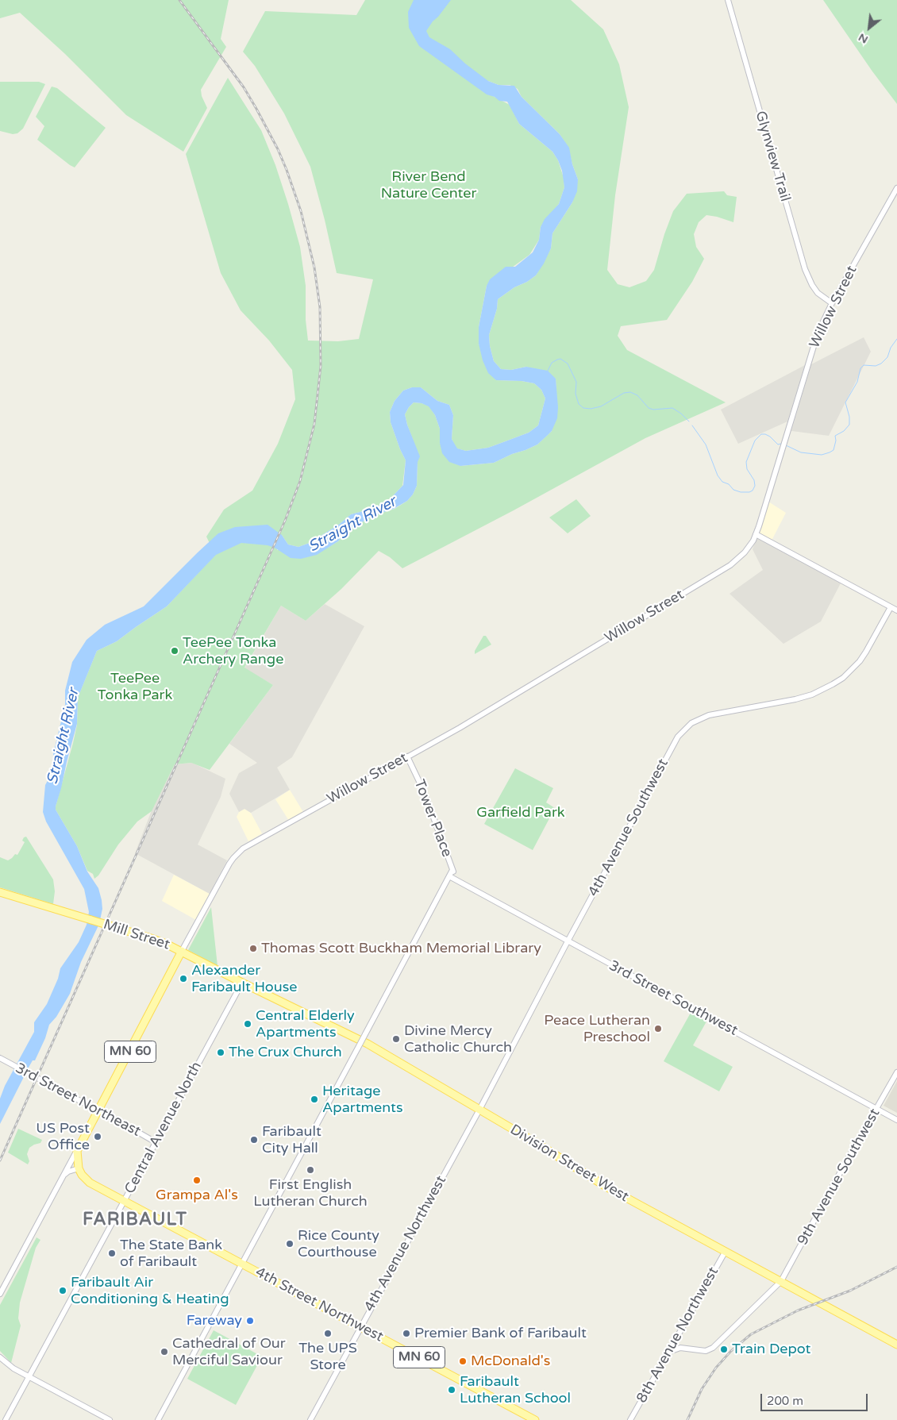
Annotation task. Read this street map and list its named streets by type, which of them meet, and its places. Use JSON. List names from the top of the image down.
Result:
{
  "streets": {
    "main road": [
      "Mill Street",
      "MN 60",
      "Division Street West",
      "4th Street Northwest"
    ],
    "street": [
      "Glynview Trail",
      "Willow Street",
      "Tower Place",
      "4th Avenue Southwest",
      "3rd Street Southwest",
      "3rd Street Northeast",
      "Central Avenue North",
      "9th Avenue Southwest",
      "4th Avenue Northwest",
      "8th Avenue Northwest"
    ]
  },
  "crossings": [
    ["Glynview Trail", "Willow Street"],
    ["Willow Street", "Tower Place"],
    ["Willow Street", "Mill Street"],
    ["Willow Street", "MN 60"],
    ["Tower Place", "3rd Street Southwest"],
    ["4th Avenue Southwest", "3rd Street Southwest"],
    ["4th Avenue Southwest", "Division Street West"],
    ["4th Avenue Southwest", "4th Avenue Northwest"],
    ["Mill Street", "MN 60"],
    ["Mill Street", "Central Avenue North"],
    ["Mill Street", "Division Street West"],
    ["3rd Street Southwest", "9th Avenue Southwest"],
    ["MN 60", "3rd Street Northeast"],
    ["MN 60", "Central Avenue North"],
    ["MN 60", "4th Street Northwest"],
    ["3rd Street Northeast", "Central Avenue North"],
    ["Central Avenue North", "Division Street West"],
    ["Central Avenue North", "4th Street Northwest"],
    ["Division Street West", "9th Avenue Southwest"],
    ["Division Street West", "4th Avenue Northwest"],
    ["Division Street West", "8th Avenue Northwest"],
    ["4th Avenue Northwest", "4th Street Northwest"]
  ],
  "districts": ["FARIBAULT"],
  "water": ["Straight River"],
  "parks": ["River Bend Nature Center", "TeePee Tonka Park", "Garfield Park"],
  "places": [
    "TeePee Tonka Archery Range",
    "Thomas Scott Buckham Memorial Library",
    "Alexander Faribault House",
    "Central Elderly Apartments",
    "Peace Lutheran Preschool",
    "Divine Mercy Catholic Church",
    "The Crux Church",
    "Heritage Apartments",
    "US Post Office",
    "Faribault City Hall",
    "First English Lutheran Church",
    "Grampa Al's",
    "Rice County Courthouse",
    "The State Bank of Faribault",
    "Faribault Air Conditioning & Heating",
    "Fareway",
    "The UPS Store",
    "Premier Bank of Faribault",
    "Train Depot",
    "Cathedral of Our Merciful Saviour",
    "McDonald's",
    "Faribault Lutheran School"
  ],
  "scale_bar": "200 m",
  "north": "bottom left"
}
